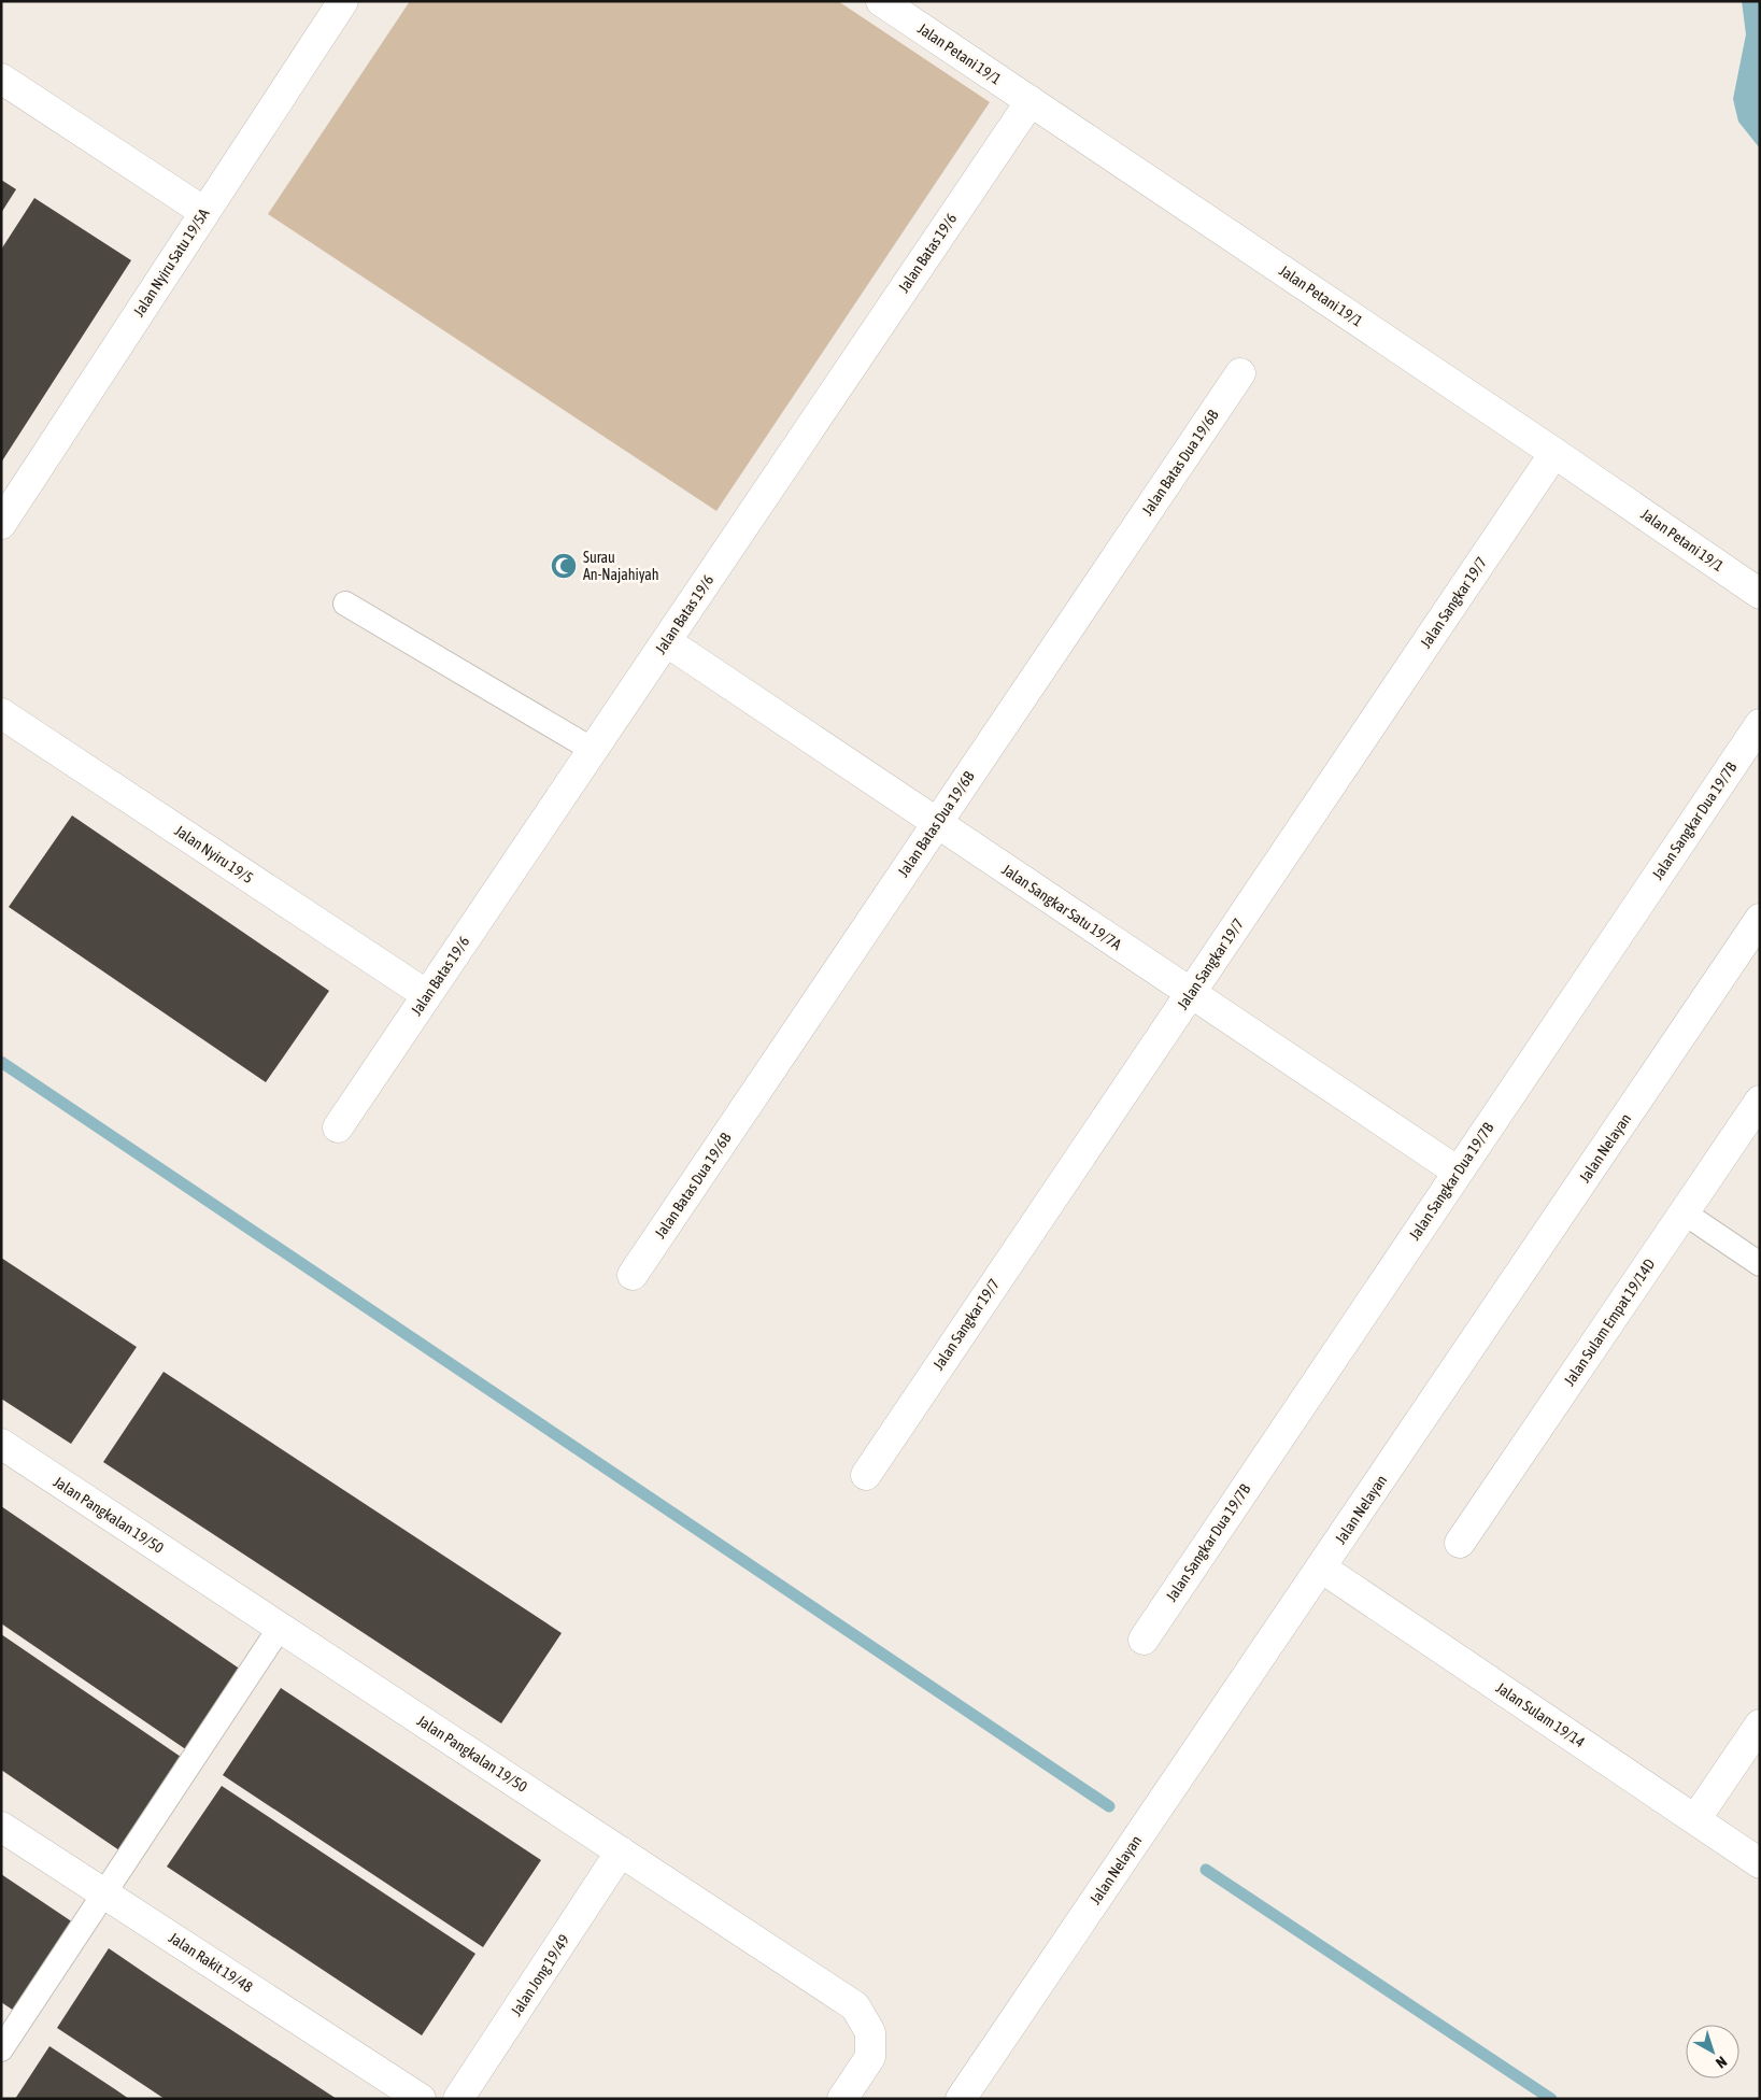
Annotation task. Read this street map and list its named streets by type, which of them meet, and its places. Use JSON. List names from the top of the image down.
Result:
{
  "streets": {
    "street": [
      "Jalan Petani 19/1",
      "Jalan Batas 19/6",
      "Jalan Nyiru Satu 19/5A",
      "Jalan Batas Dua 19/6B",
      "Jalan Sangkar 19/7",
      "Jalan Sangkar Dua 19/7B",
      "Jalan Nyiru 19/5",
      "Jalan Sangkar Satu 19/7A",
      "Jalan Nelayan",
      "Jalan Sulam Empat 19/14D",
      "Jalan Pangkalan 19/50",
      "Jalan Sulam 19/14",
      "Jalan Rakit 19/48",
      "Jalan Jong 19/49"
    ]
  },
  "crossings": [
    ["Jalan Petani 19/1", "Jalan Batas 19/6"],
    ["Jalan Petani 19/1", "Jalan Sangkar 19/7"],
    ["Jalan Batas 19/6", "Jalan Nyiru 19/5"],
    ["Jalan Batas 19/6", "Jalan Sangkar Satu 19/7A"],
    ["Jalan Batas Dua 19/6B", "Jalan Sangkar Satu 19/7A"],
    ["Jalan Sangkar 19/7", "Jalan Sangkar Satu 19/7A"],
    ["Jalan Sangkar Dua 19/7B", "Jalan Sangkar Satu 19/7A"],
    ["Jalan Nelayan", "Jalan Sulam 19/14"],
    ["Jalan Pangkalan 19/50", "Jalan Jong 19/49"]
  ],
  "places": {
    "mosque": ["Surau An-Najahiyah"]
  },
  "north": "bottom right"
}
